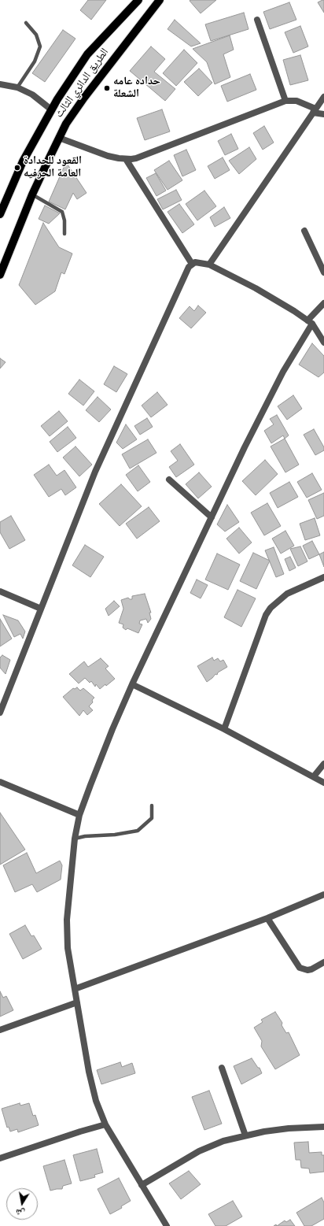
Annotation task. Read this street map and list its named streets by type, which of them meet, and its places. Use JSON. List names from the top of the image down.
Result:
{
  "streets": {
    "main road": ["الطريق الدائري الثالث"]
  },
  "places": ["حداده عامه الشعلة", "القعود للحدادة العامة الحرفيه"],
  "north": "bottom"
}
